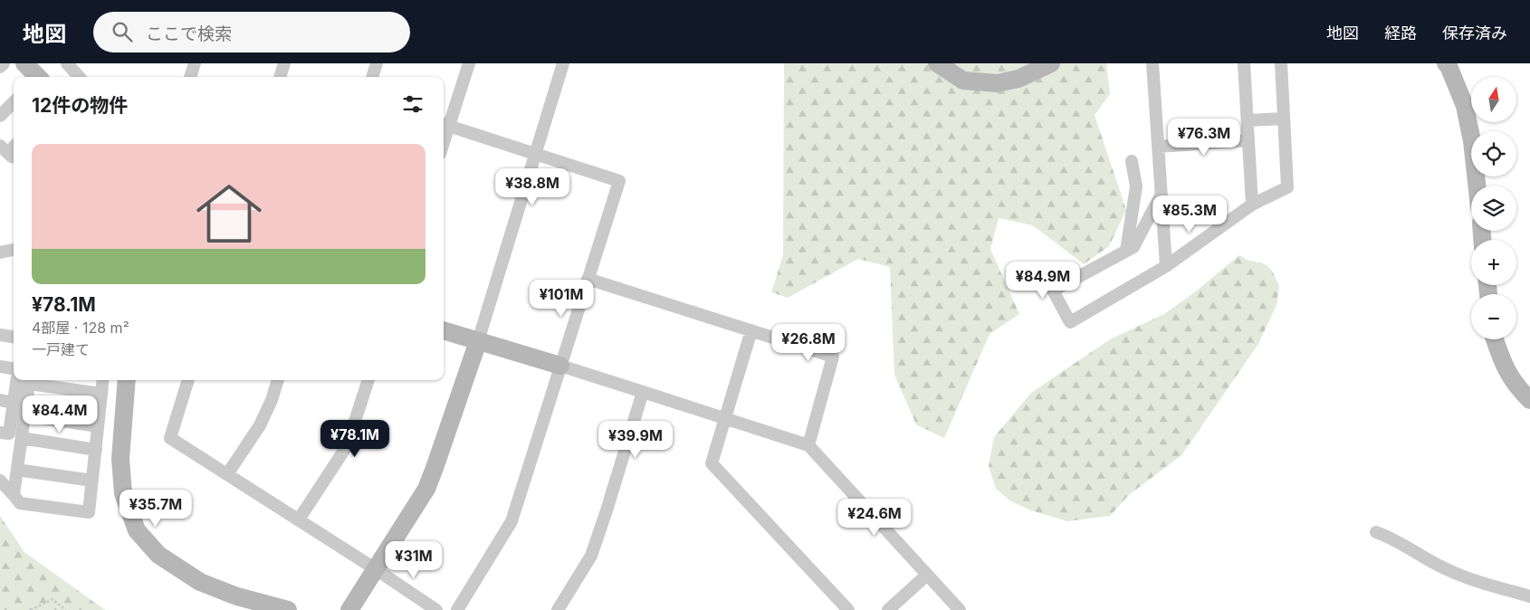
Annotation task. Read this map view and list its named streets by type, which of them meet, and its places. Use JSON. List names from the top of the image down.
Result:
{
  "north": "top",
  "page": {
    "header": "地図",
    "search": "ここで検索",
    "nav": ["地図", "経路", "保存済み"],
    "map_buttons": ["+", "−"],
    "heading": "12件の物件",
    "price": [
      "¥76.3M",
      "¥38.8M",
      "¥85.3M",
      "¥84.9M",
      "¥101M",
      "¥26.8M",
      "¥84.4M",
      "¥78.1M",
      "¥39.9M",
      "¥35.7M",
      "¥24.6M",
      "¥31M"
    ],
    "list": [
      {
        "name": "¥78.1M",
        "note": "4部屋 · 128 m² · 一戸建て"
      }
    ]
  }
}
